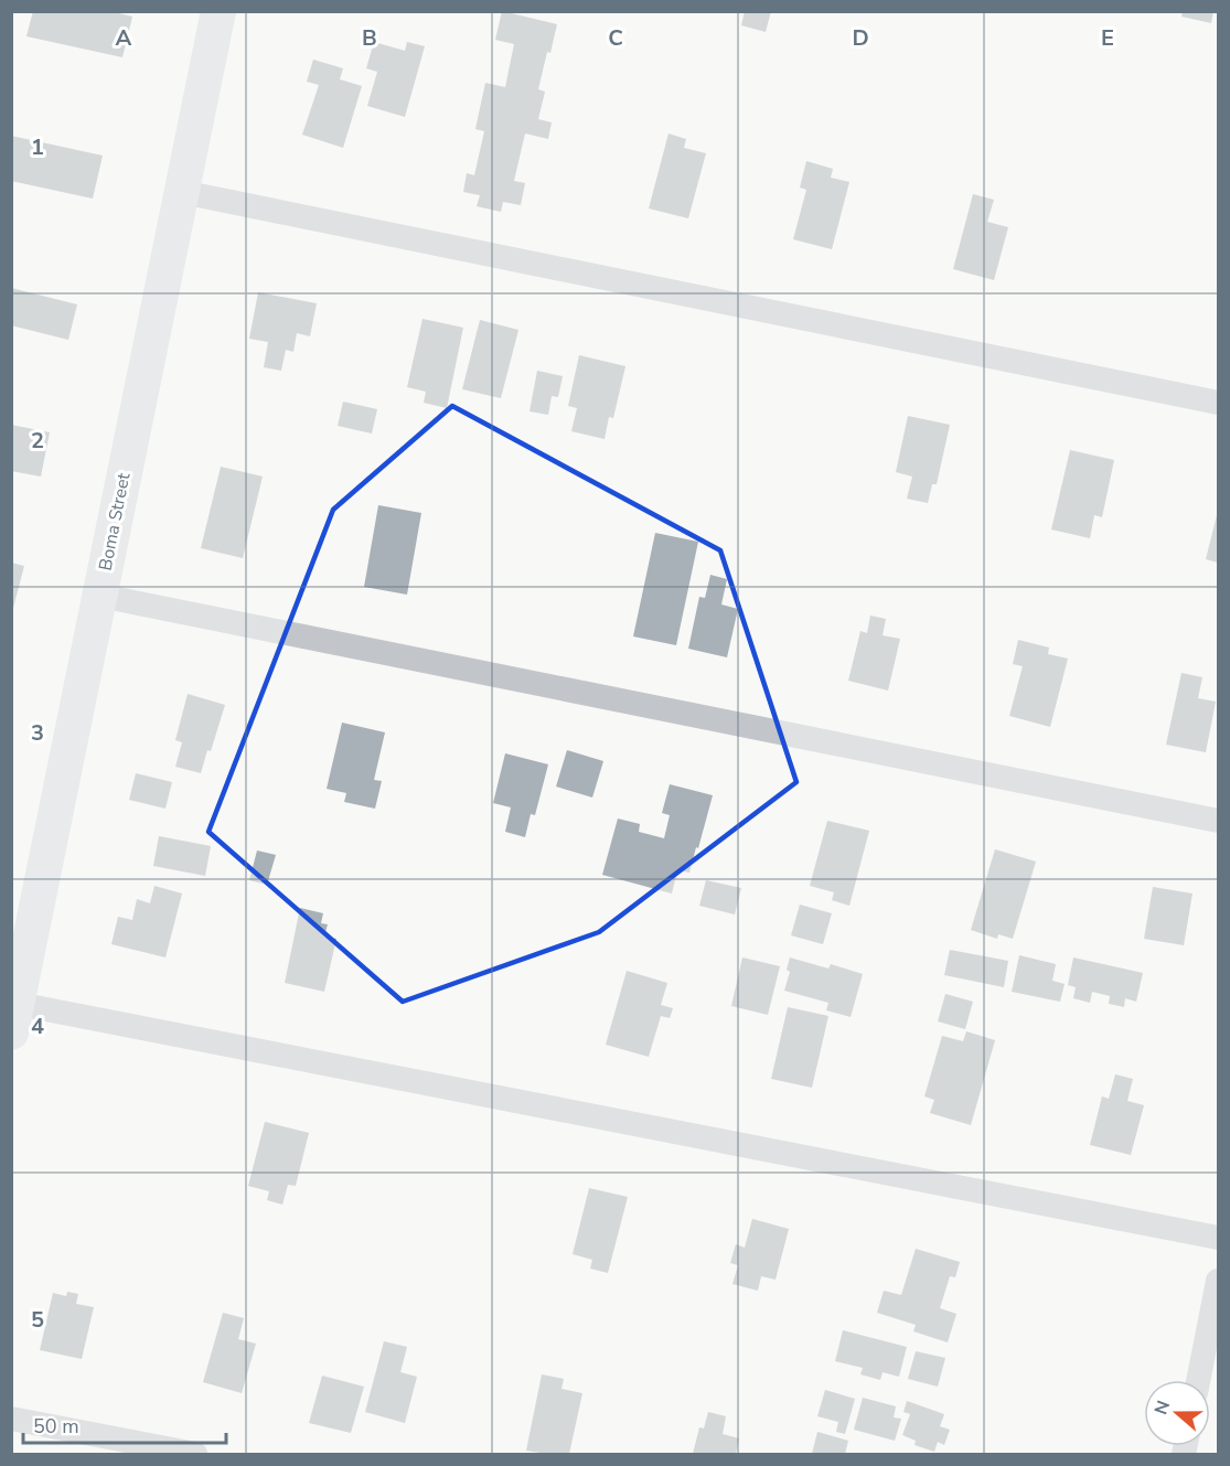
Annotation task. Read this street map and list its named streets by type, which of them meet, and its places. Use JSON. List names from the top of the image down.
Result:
{
  "streets": {
    "street": ["Boma Street"]
  },
  "scale_bar": "50 m",
  "north": "left",
  "grid": {
    "columns": [
      "A",
      "B",
      "C",
      "D",
      "E"
    ],
    "rows": [
      "1",
      "2",
      "3",
      "4",
      "5"
    ]
  }
}
